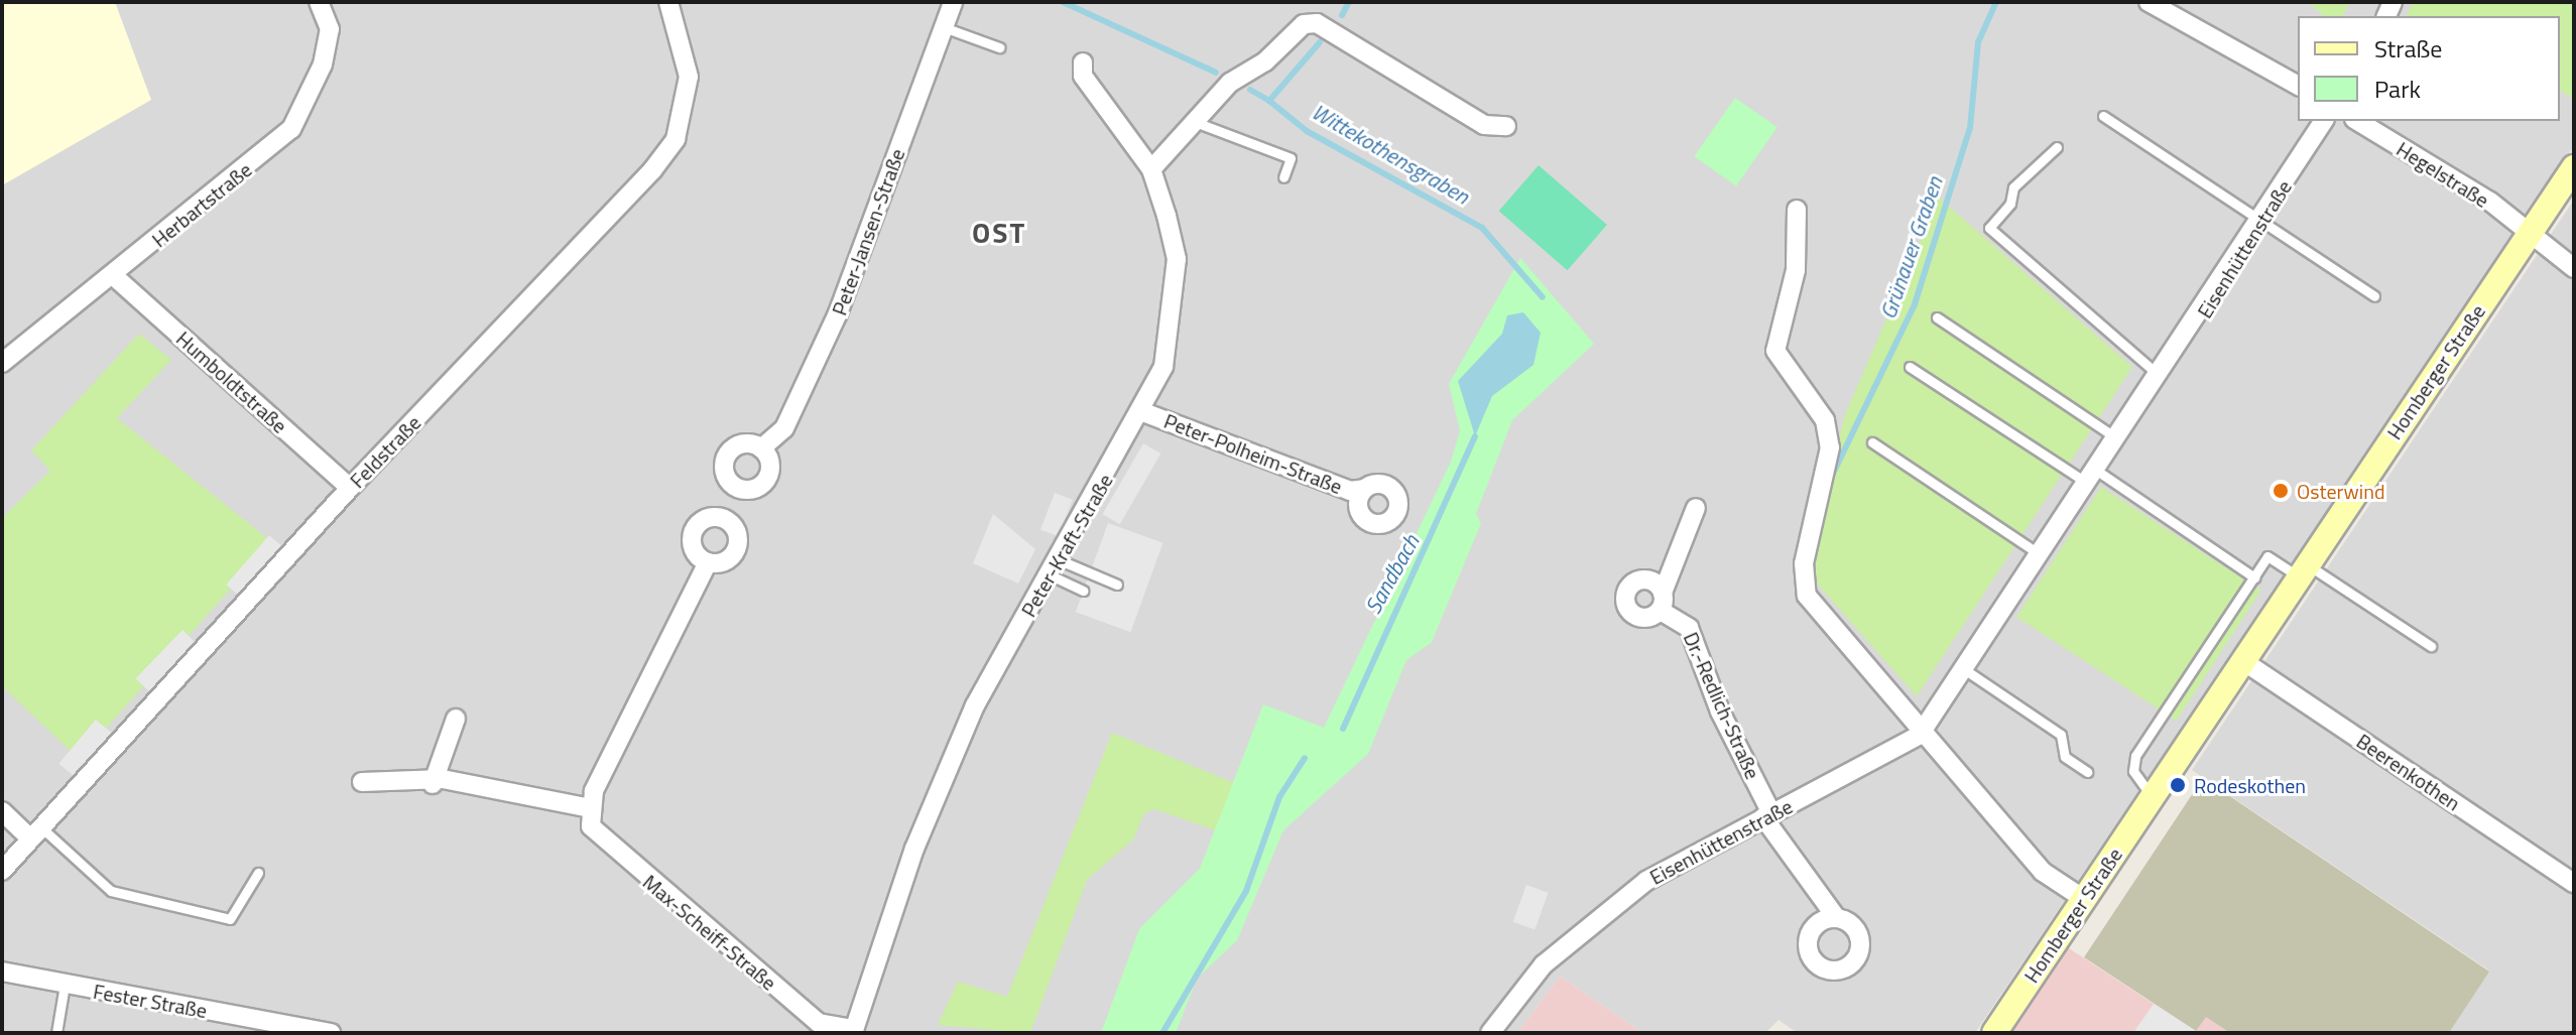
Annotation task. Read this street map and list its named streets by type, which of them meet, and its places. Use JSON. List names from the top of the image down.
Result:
{
  "streets": {
    "main road": ["Homberger Straße"],
    "street": [
      "Hegelstraße",
      "Herbartstraße",
      "Peter-Jansen-Straße",
      "Eisenhüttenstraße",
      "Humboldtstraße",
      "Feldstraße",
      "Peter-Polheim-Straße",
      "Peter-Kraft-Straße",
      "Dr.-Redlich-Straße",
      "Beerenkothen",
      "Max-Scheiff-Straße",
      "Fester Straße"
    ]
  },
  "crossings": [
    ["Hegelstraße", "Homberger Straße"],
    ["Herbartstraße", "Humboldtstraße"],
    ["Eisenhüttenstraße", "Dr.-Redlich-Straße"],
    ["Homberger Straße", "Beerenkothen"],
    ["Humboldtstraße", "Feldstraße"],
    ["Peter-Polheim-Straße", "Peter-Kraft-Straße"],
    ["Peter-Kraft-Straße", "Max-Scheiff-Straße"]
  ],
  "districts": ["OST"],
  "water": ["Wittekothensgraben", "Grünauer Graben", "Sandbach"],
  "places": ["Osterwind", "Rodeskothen"],
  "legend": ["Straße", "Park"]
}
